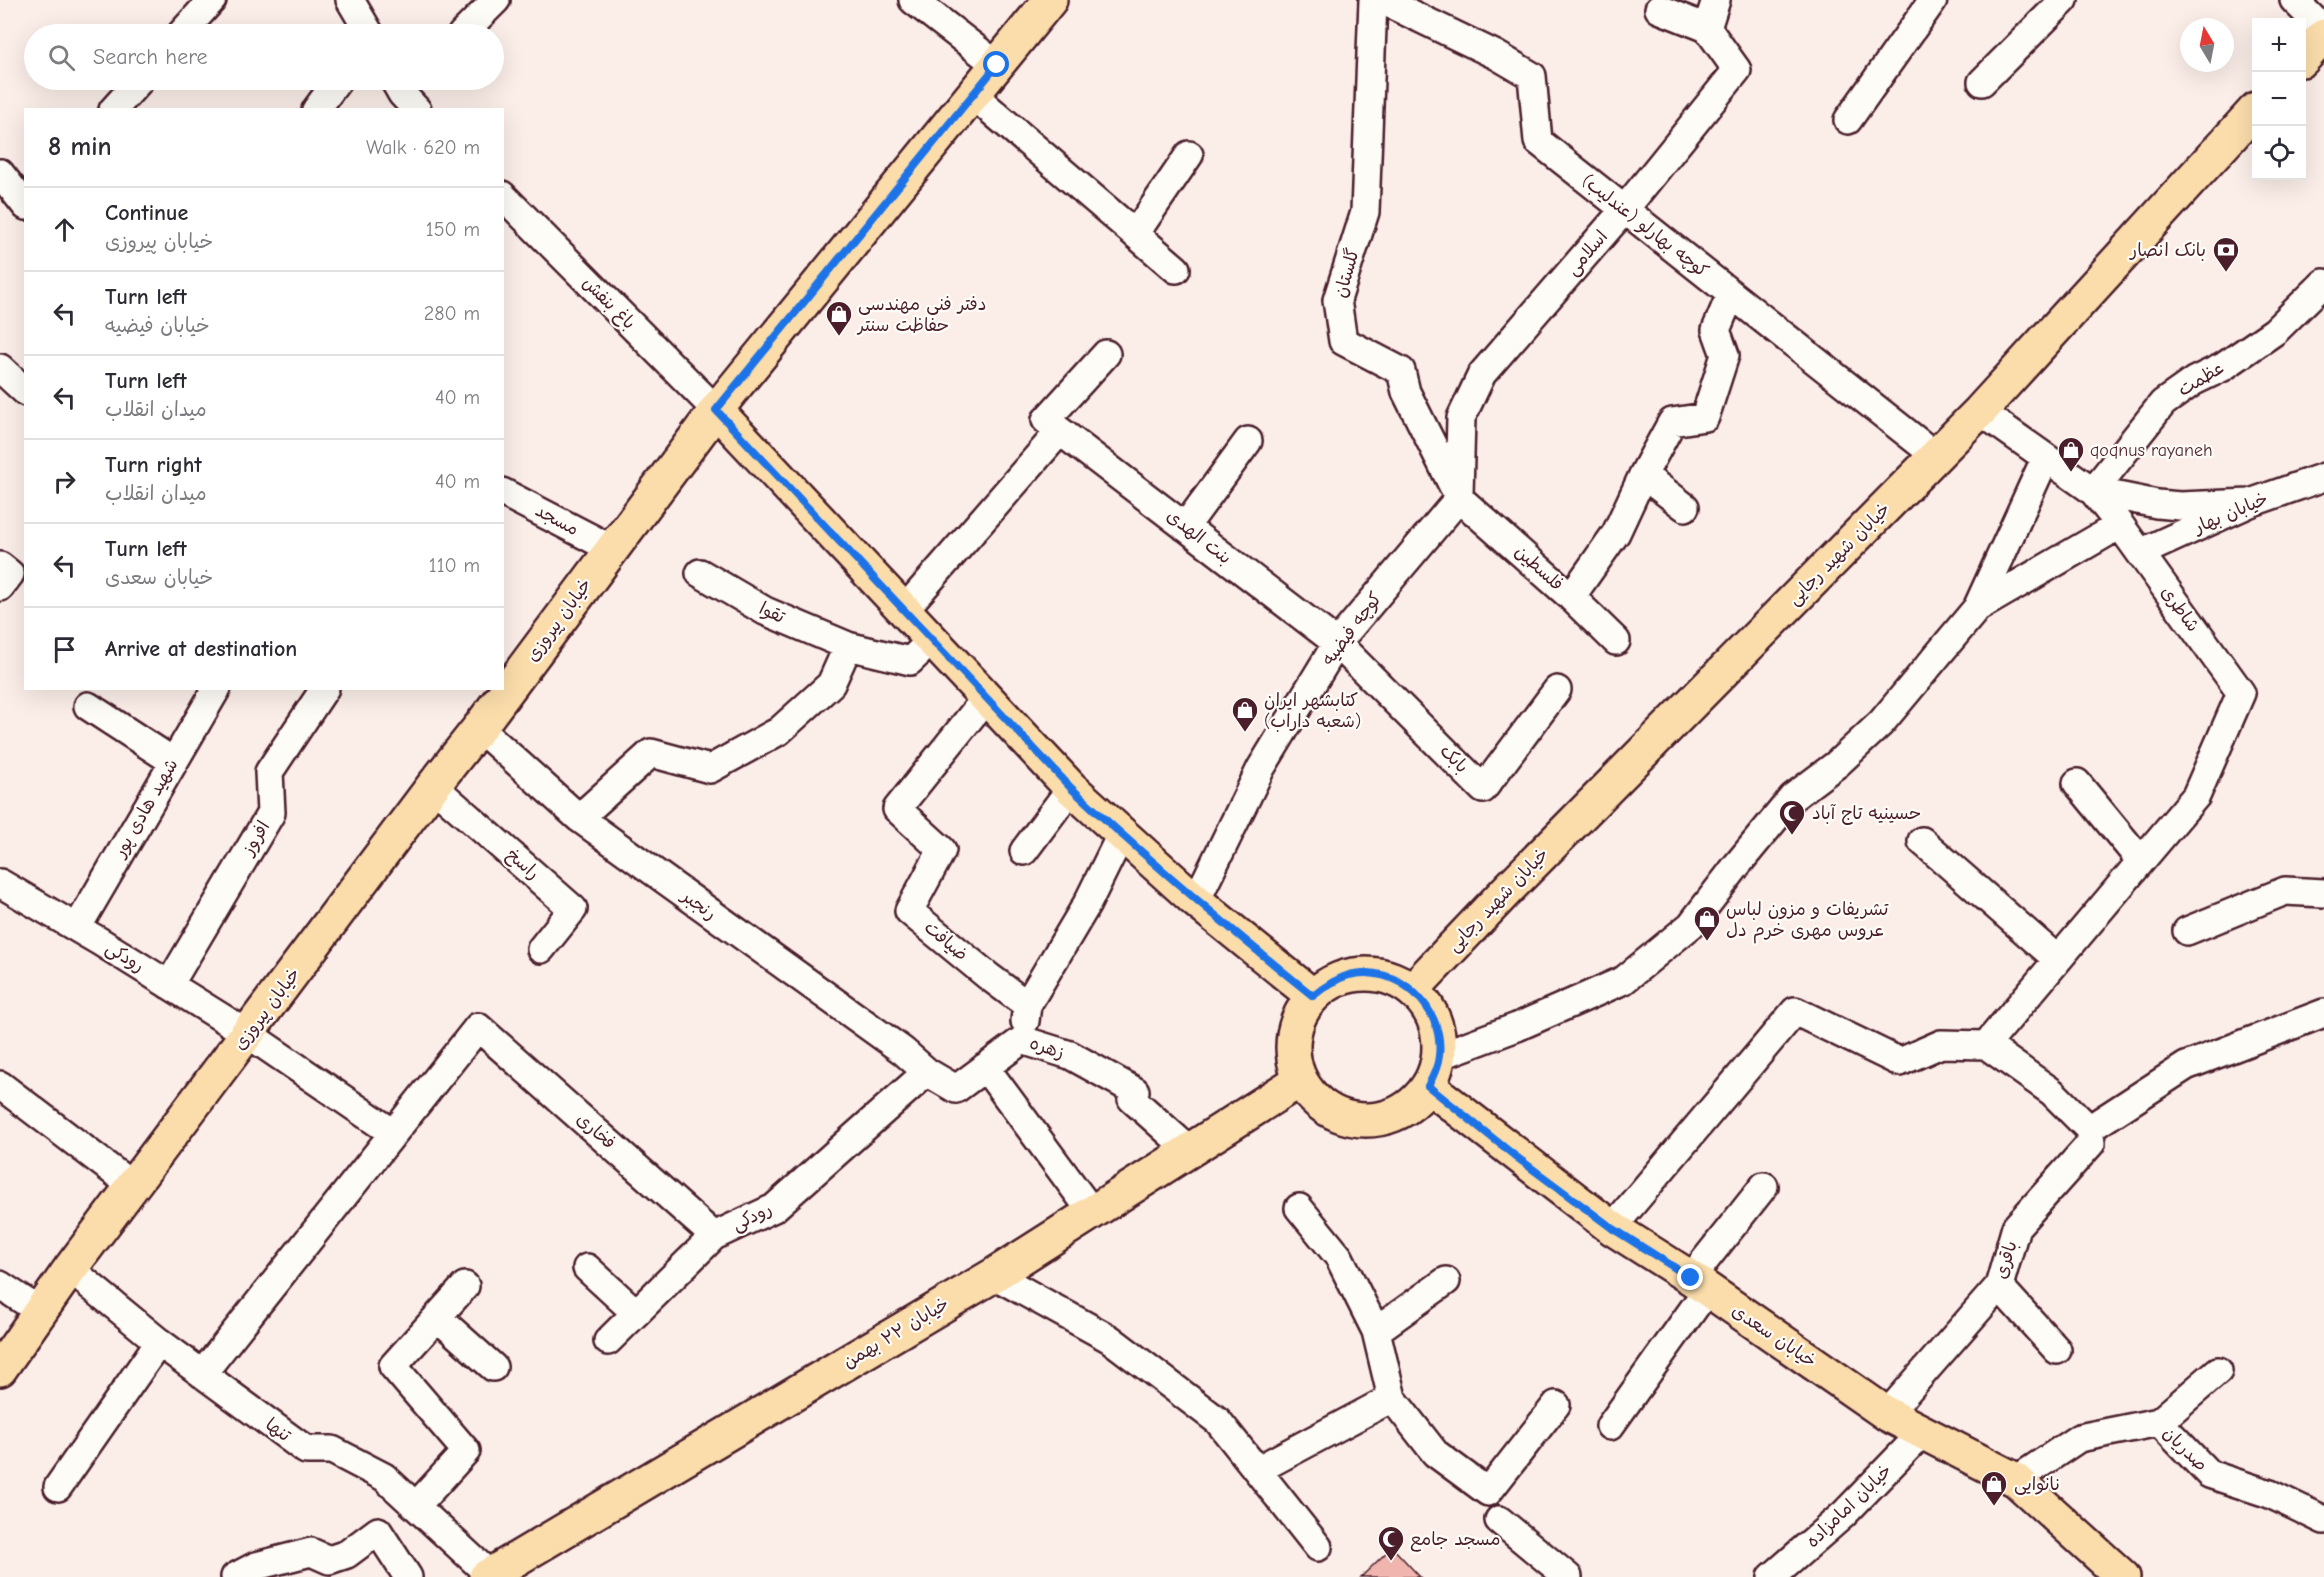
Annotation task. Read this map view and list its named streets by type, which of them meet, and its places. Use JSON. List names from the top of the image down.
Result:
{
  "streets": {
    "main road": [
      "خیابان شهید رجایی",
      "خیابان پیروزی",
      "خیابان ۲۲ بهمن",
      "خیابان سعدی"
    ],
    "street": [
      "کوچه بهارلو (عندلیب)",
      "اسلامی",
      "گلستان",
      "باغ بنفش",
      "عظمت",
      "خیابان بهار",
      "مسجد",
      "بنت الهدی",
      "فلسطین",
      "شاطری",
      "تقوا",
      "کوچه فیضیه",
      "بابک",
      "شهید هادی پور",
      "افروز",
      "راسخ",
      "رنجبر",
      "ضیافت",
      "رودکی",
      "زهره",
      "فخاری",
      "باقری",
      "تنها",
      "صدریان",
      "خیابان امامزاده"
    ]
  },
  "crossings": [
    ["کوچه بهارلو (عندلیب)", "اسلامی"],
    ["کوچه بهارلو (عندلیب)", "خیابان شهید رجایی"],
    ["اسلامی", "گلستان"],
    ["اسلامی", "فلسطین"],
    ["اسلامی", "کوچه فیضیه"],
    ["گلستان", "فلسطین"],
    ["گلستان", "کوچه فیضیه"],
    ["باغ بنفش", "خیابان پیروزی"],
    ["خیابان بهار", "شاطری"],
    ["مسجد", "خیابان پیروزی"],
    ["بنت الهدی", "کوچه فیضیه"],
    ["بنت الهدی", "بابک"],
    ["خیابان شهید رجایی", "خیابان ۲۲ بهمن"],
    ["خیابان شهید رجایی", "خیابان سعدی"],
    ["فلسطین", "کوچه فیضیه"],
    ["خیابان پیروزی", "راسخ"],
    ["خیابان پیروزی", "رنجبر"],
    ["خیابان پیروزی", "رودکی"],
    ["خیابان پیروزی", "تنها"],
    ["کوچه فیضیه", "بابک"],
    ["شهید هادی پور", "رودکی"],
    ["افروز", "رودکی"],
    ["رنجبر", "رودکی"],
    ["ضیافت", "زهره"],
    ["رودکی", "فخاری"],
    ["زهره", "خیابان ۲۲ بهمن"],
    ["باقری", "خیابان سعدی"],
    ["خیابان ۲۲ بهمن", "خیابان سعدی"],
    ["خیابان ۲۲ بهمن", "تنها"],
    ["خیابان سعدی", "صدریان"],
    ["خیابان سعدی", "خیابان امامزاده"]
  ],
  "places": {
    "bank": ["بانک انصار"],
    "shop": [
      "دفتر فنی مهندسی حفاظت سنتر",
      "qoqnus rayaneh",
      "کتابشهر ایران (شعبه داراب)",
      "تشریفات و مزون لباس عروس مهری خرم دل",
      "نانوایی"
    ],
    "mosque": ["حسینیه تاج آباد", "مسجد جامع"]
  },
  "north": "top",
  "page": {
    "map_buttons": ["+", "−"],
    "search": "Search here",
    "heading": ["8 min", "Walk · 620 m"],
    "list": [
      ["Continue", "خیابان پیروزی", "150 m"],
      ["Turn left", "خیابان فیضیه", "280 m"],
      ["Turn left", "میدان انقلاب", "40 m"],
      ["Turn right", "میدان انقلاب", "40 m"],
      ["Turn left", "خیابان سعدی", "110 m"],
      "Arrive at destination"
    ]
  }
}
